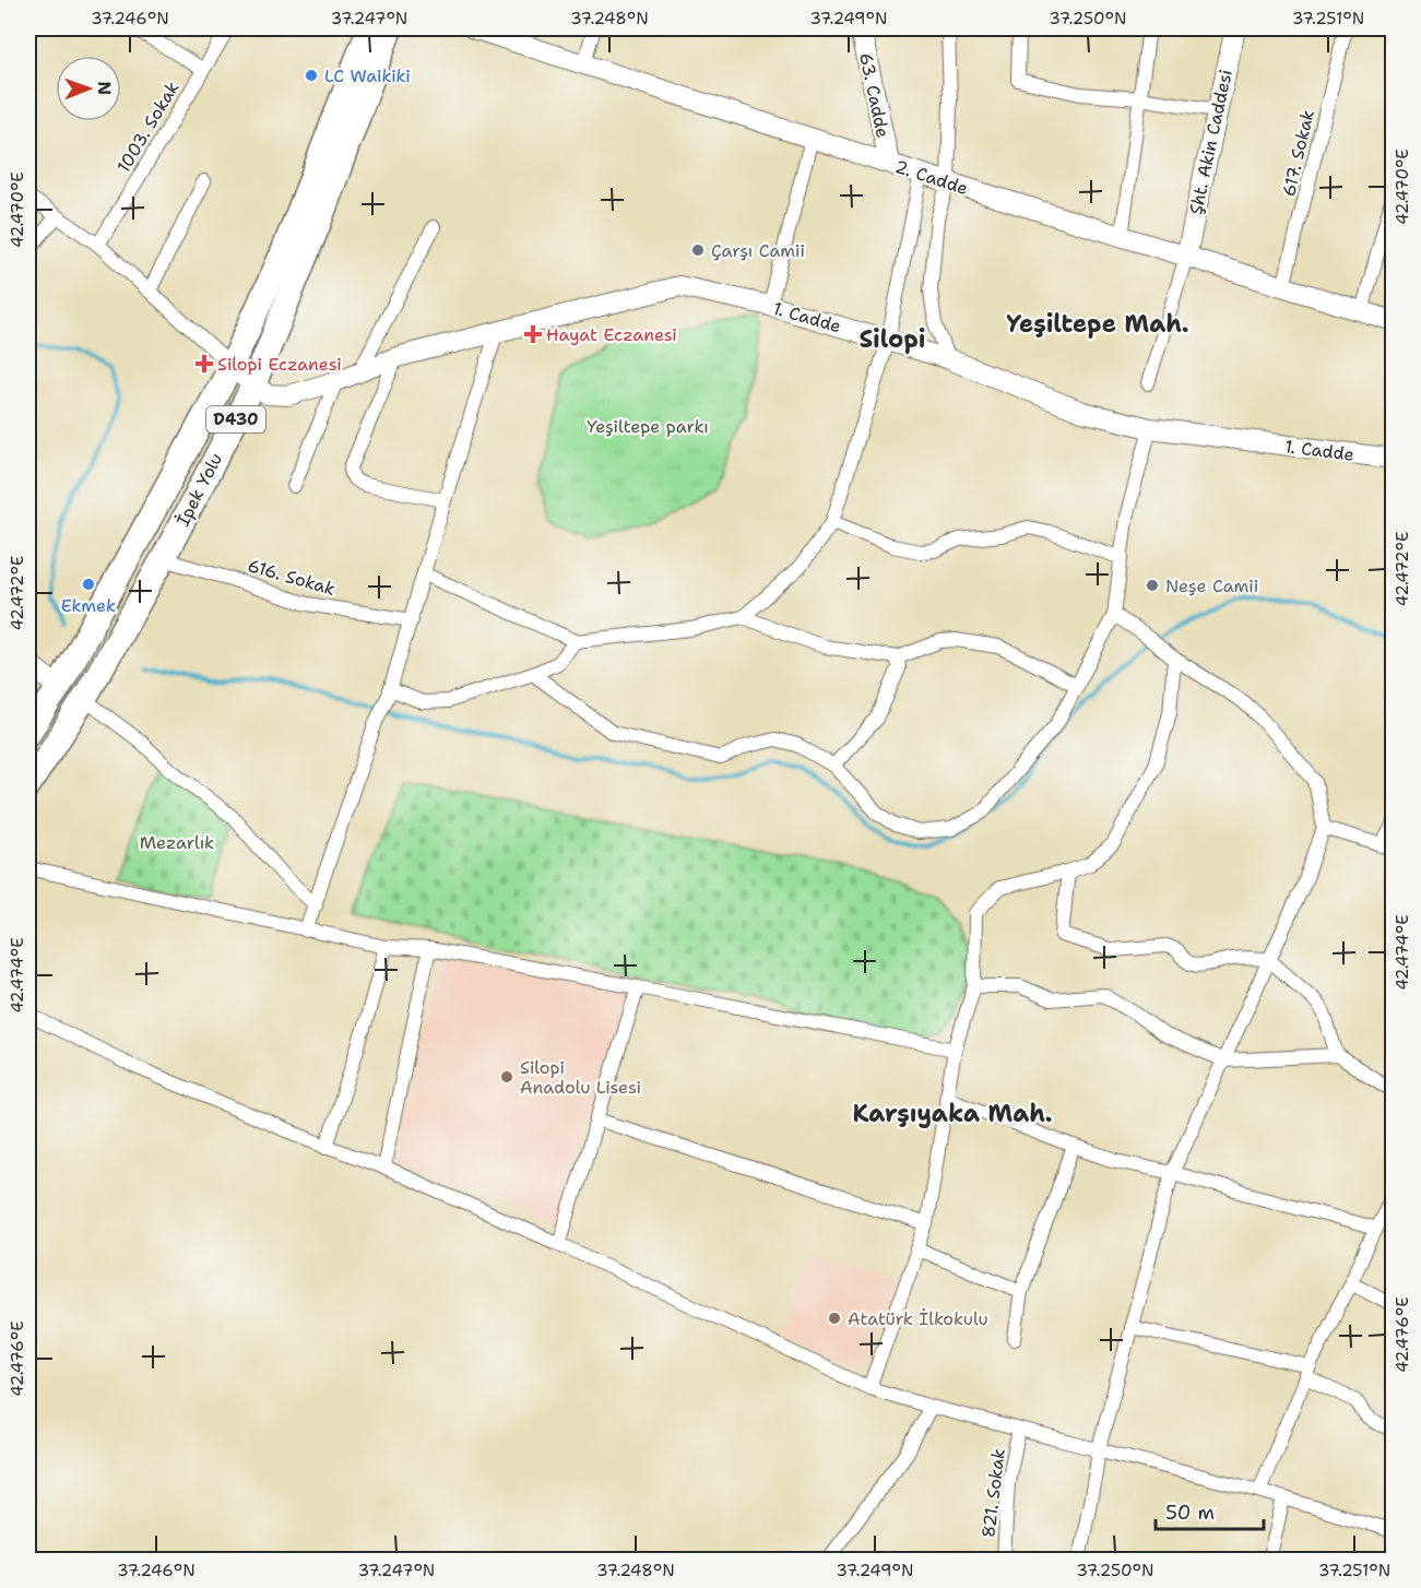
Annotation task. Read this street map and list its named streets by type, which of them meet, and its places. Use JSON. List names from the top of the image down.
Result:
{
  "streets": {
    "highway": ["D430", "İpek Yolu"],
    "street": [
      "63. Cadde",
      "1003. Sokak",
      "Şht. Akin Caddesi",
      "617. Sokak",
      "2. Cadde",
      "1. Cadde",
      "616. Sokak",
      "821. Sokak"
    ]
  },
  "crossings": [
    ["63. Cadde", "2. Cadde"],
    ["Şht. Akin Caddesi", "2. Cadde"],
    ["617. Sokak", "2. Cadde"],
    ["1. Cadde", "D430"],
    ["1. Cadde", "İpek Yolu"],
    ["İpek Yolu", "616. Sokak"]
  ],
  "districts": ["Yeşiltepe Mah.", "Silopi", "Karşıyaka Mah."],
  "parks": ["Yeşiltepe parkı", "Mezarlık"],
  "places": {
    "other": [
      "LC Waikiki",
      "Çarşı Camii",
      "Ekmek",
      "Neşe Camii",
      "Silopi Anadolu Lisesi",
      "Atatürk İlkokulu"
    ],
    "health": ["Hayat Eczanesi", "Silopi Eczanesi"]
  },
  "scale_bar": "50 m",
  "north": "right",
  "coordinates": [
    "37.246°N",
    "37.247°N",
    "37.248°N",
    "37.249°N",
    "37.250°N",
    "37.251°N",
    "42.470°E",
    "42.472°E",
    "42.474°E",
    "42.476°E"
  ]
}
